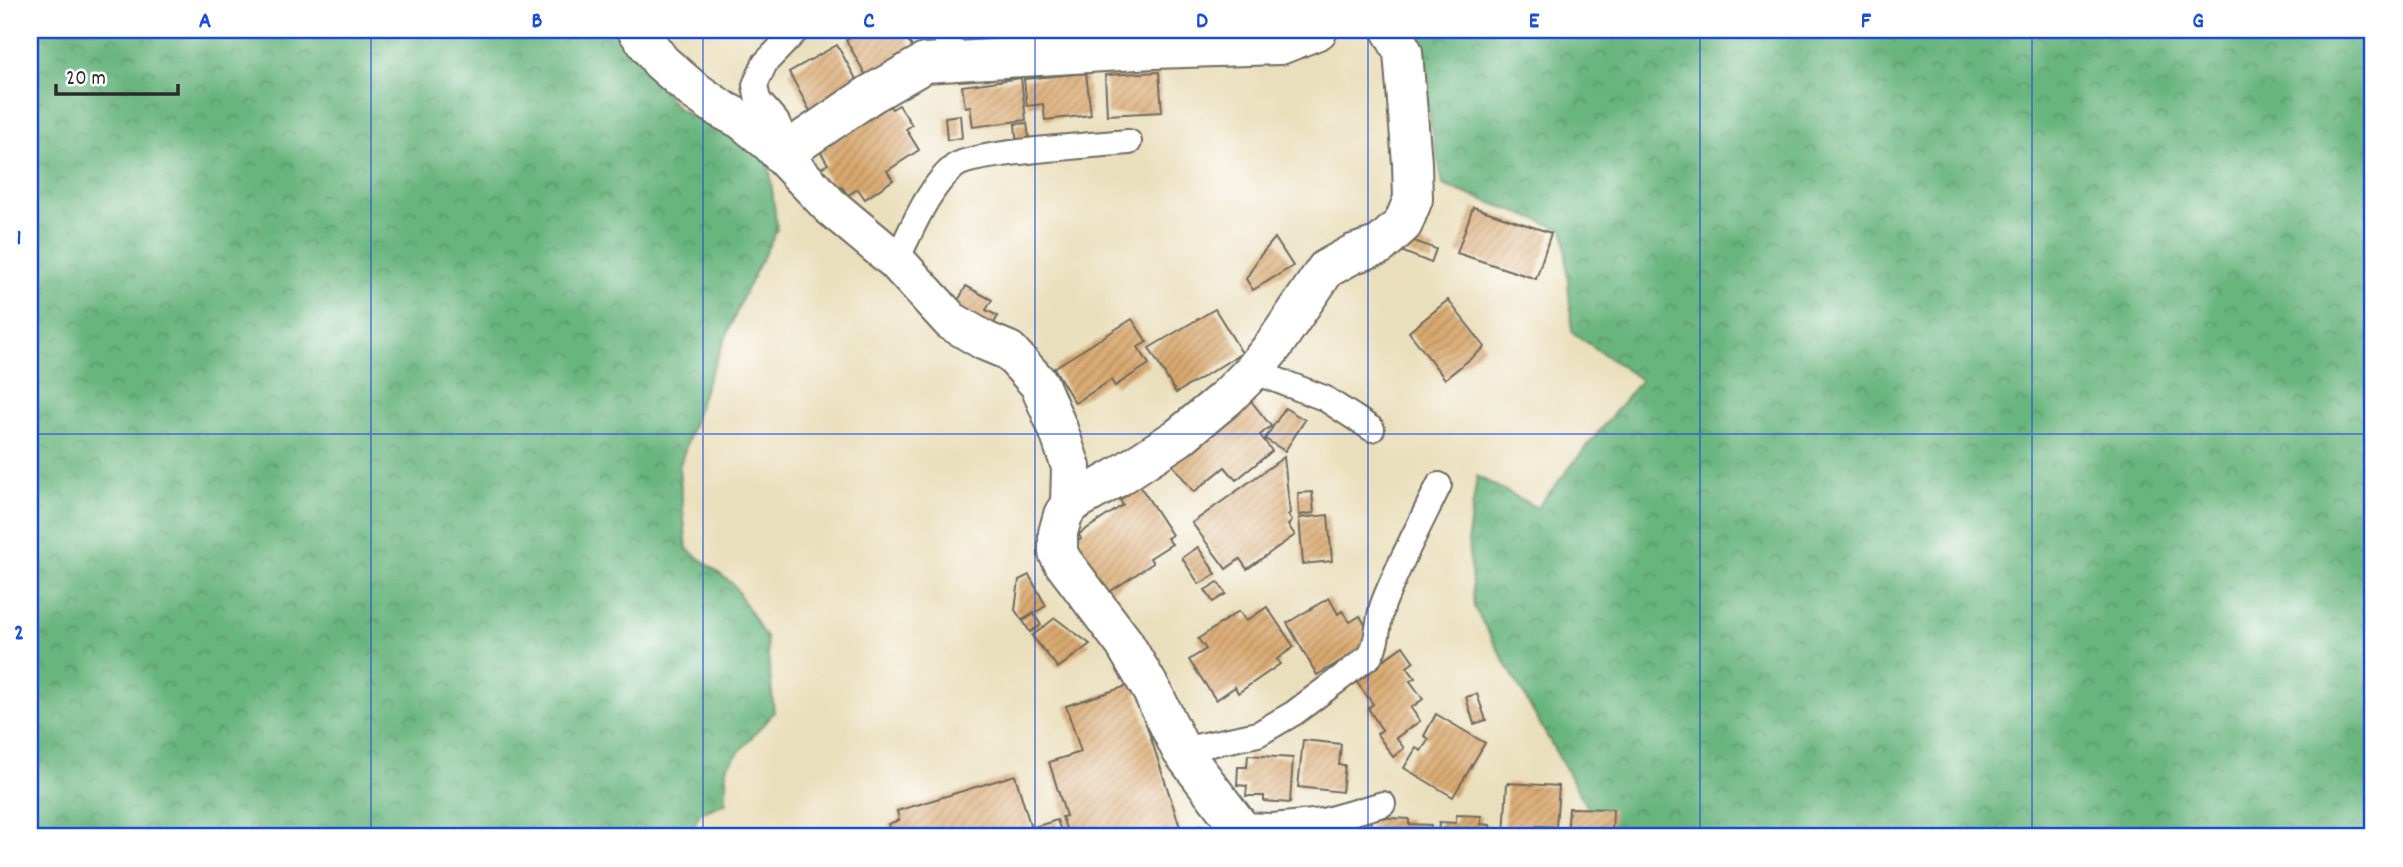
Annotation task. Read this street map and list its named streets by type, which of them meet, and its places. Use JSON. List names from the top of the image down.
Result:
{
  "scale_bar": "20 m",
  "grid": {
    "columns": [
      "A",
      "B",
      "C",
      "D",
      "E",
      "F",
      "G"
    ],
    "rows": ["1", "2"]
  }
}
